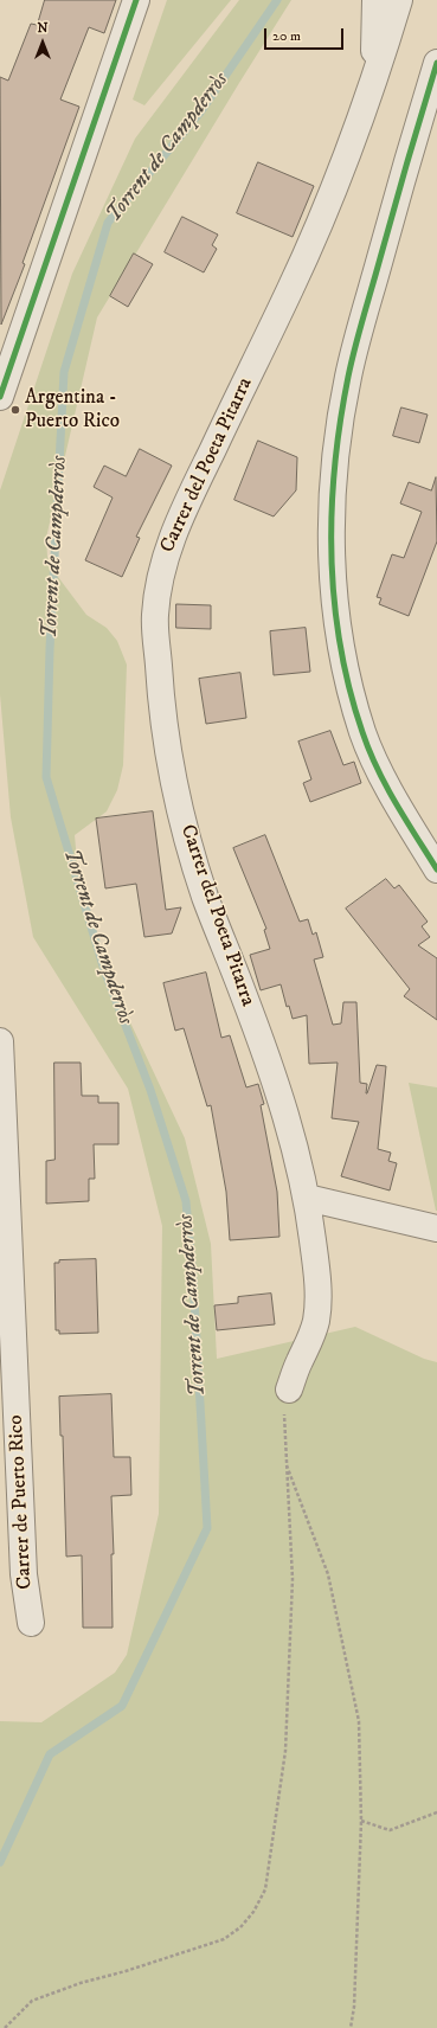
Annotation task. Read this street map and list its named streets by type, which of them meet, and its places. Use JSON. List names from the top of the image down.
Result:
{
  "streets": {
    "street": ["Carrer del Poeta Pitarra", "Carrer de Puerto Rico"]
  },
  "water": ["Torrent de Campderròs"],
  "places": ["Argentina - Puerto Rico"],
  "scale_bar": "20 m",
  "north": "top"
}
